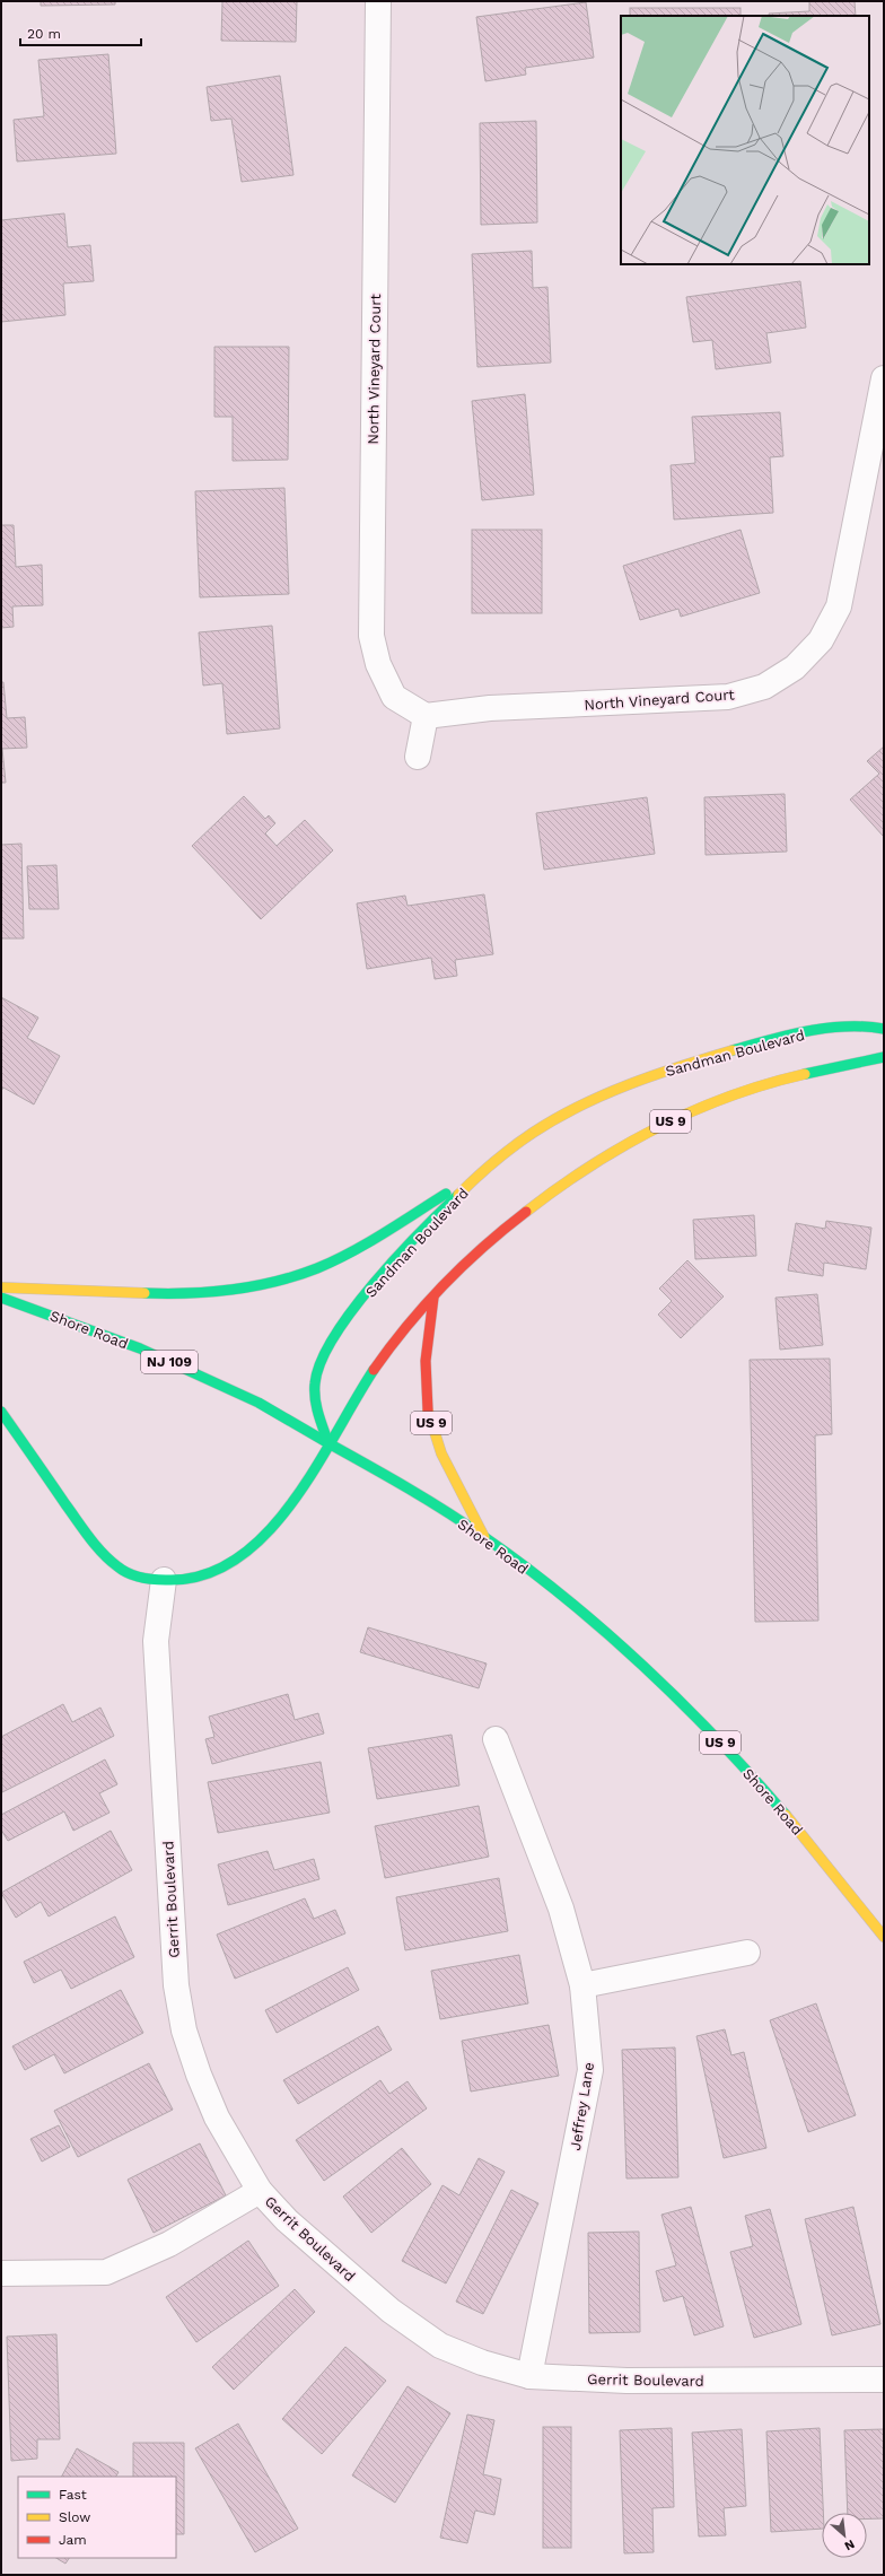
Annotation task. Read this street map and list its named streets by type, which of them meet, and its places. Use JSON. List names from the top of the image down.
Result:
{
  "streets": {
    "main road": [
      "Sandman Boulevard",
      "US 9",
      "Shore Road",
      "NJ 109"
    ],
    "street": ["North Vineyard Court", "Gerrit Boulevard", "Jeffrey Lane"]
  },
  "crossings": [
    ["Sandman Boulevard", "Shore Road"],
    ["US 9", "Shore Road"],
    ["Gerrit Boulevard", "Jeffrey Lane"]
  ],
  "legend": ["Fast", "Slow", "Jam"],
  "scale_bar": "20 m",
  "north": "bottom right"
}
